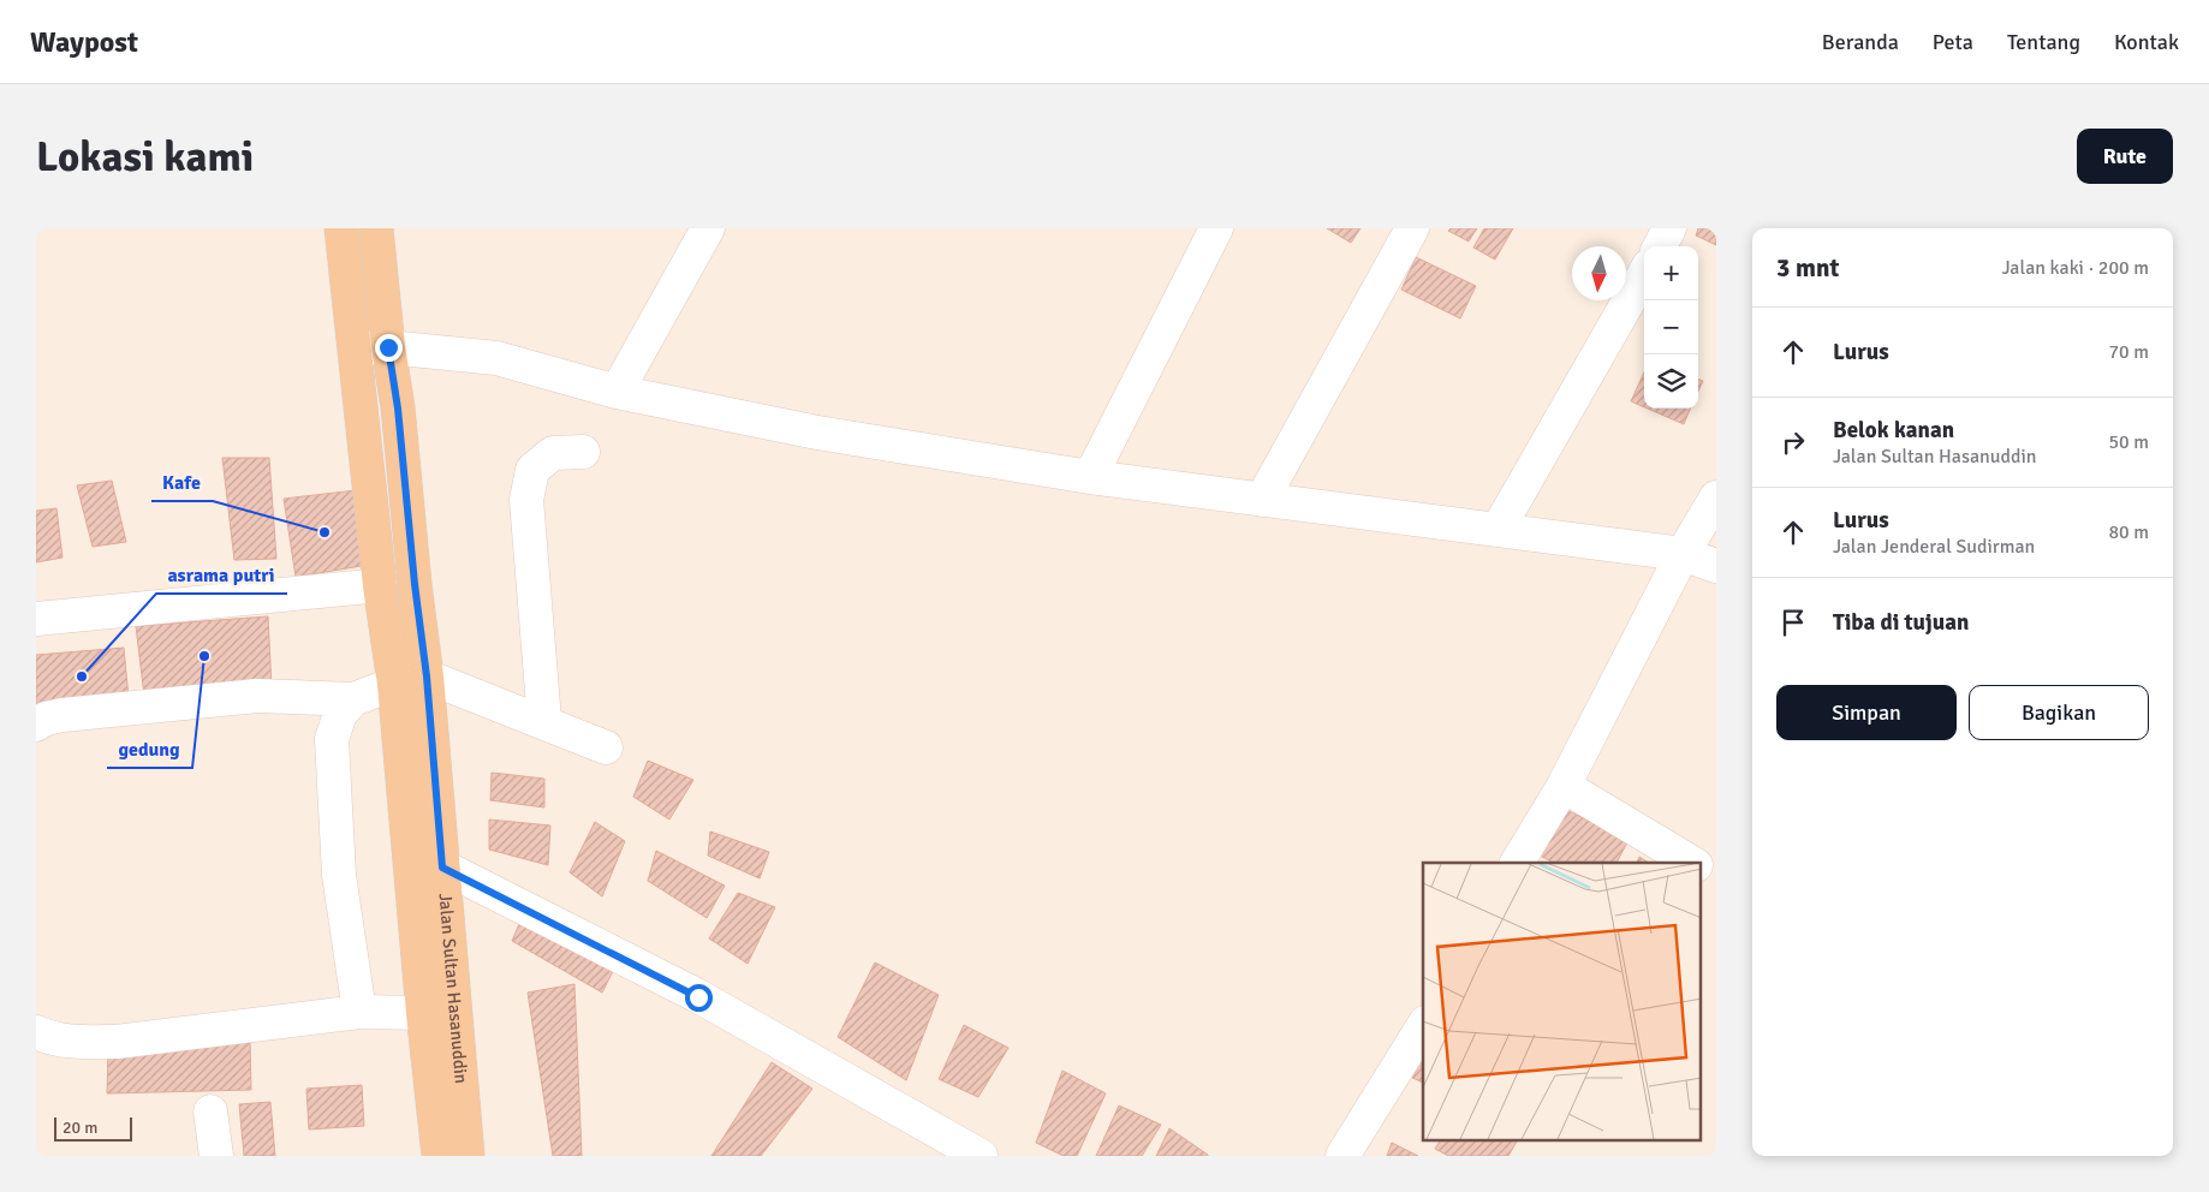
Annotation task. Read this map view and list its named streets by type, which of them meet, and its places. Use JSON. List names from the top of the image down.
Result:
{
  "streets": {
    "main road": ["Jalan Sultan Hasanuddin"]
  },
  "places": ["Kafe", "gedung", "asrama putri"],
  "scale_bar": "20 m",
  "north": "bottom",
  "page": {
    "header": "Waypost",
    "nav": [
      "Beranda",
      "Peta",
      "Tentang",
      "Kontak"
    ],
    "buttons": [
      "Rute",
      ["Simpan", "Bagikan"]
    ],
    "title": "Lokasi kami",
    "heading": ["3 mnt", "Jalan kaki · 200 m"],
    "map_buttons": ["+", "−"],
    "list": [
      ["Lurus", "70 m"],
      ["Belok kanan", "Jalan Sultan Hasanuddin", "50 m"],
      ["Lurus", "Jalan Jenderal Sudirman", "80 m"],
      "Tiba di tujuan"
    ],
    "scale": "20 m"
  }
}
